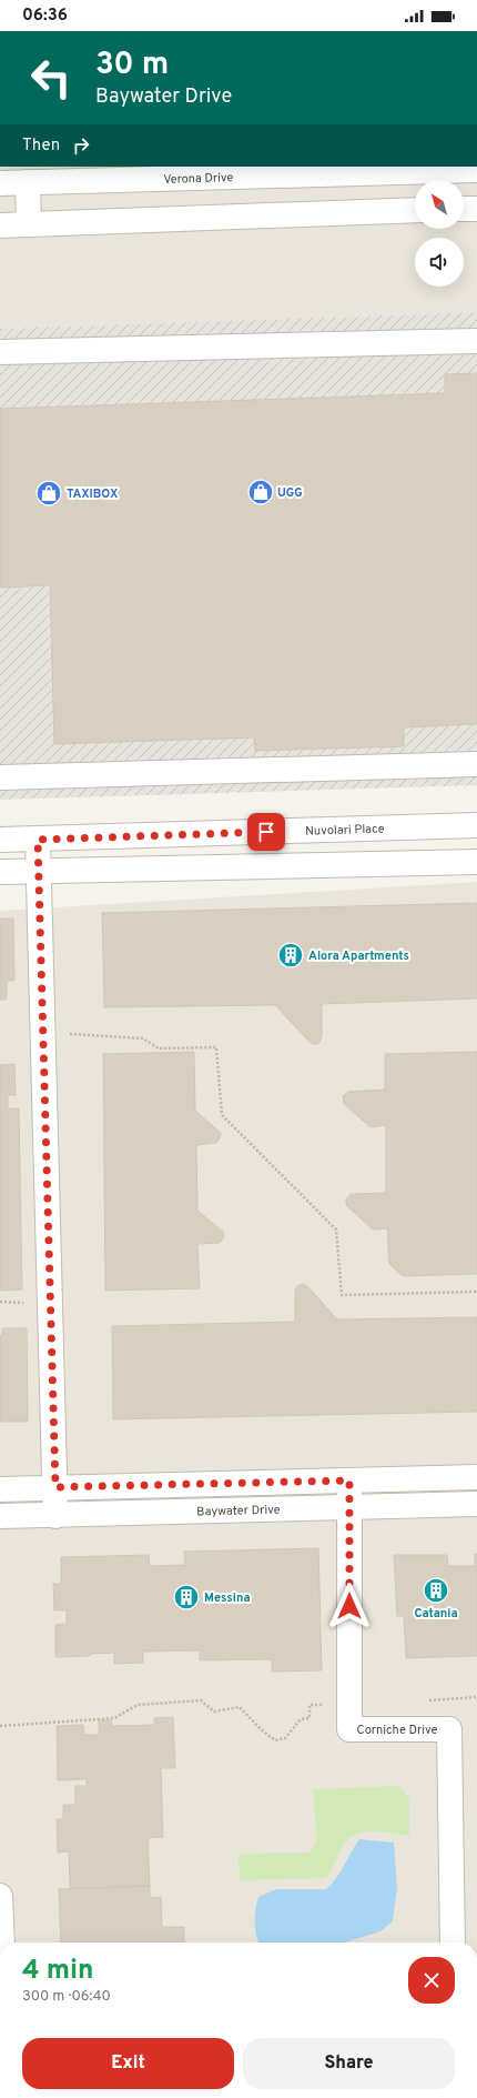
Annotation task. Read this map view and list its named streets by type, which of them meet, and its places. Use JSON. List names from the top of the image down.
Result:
{
  "streets": {
    "street": [
      "Verona Drive",
      "Nuvolari Place",
      "Baywater Drive",
      "Corniche Drive"
    ]
  },
  "crossings": [
    ["Baywater Drive", "Corniche Drive"]
  ],
  "places": {
    "shop": ["UGG", "TAXIBOX"],
    "building": ["Alora Apartments", "Catania", "Messina"]
  },
  "north": "top left",
  "page": {
    "status": "06:36",
    "turn": ["30 m", "Baywater Drive"],
    "then": "Then",
    "heading": ["4 min", "300 m · 06:40"],
    "buttons": ["Exit", "Share"]
  }
}
